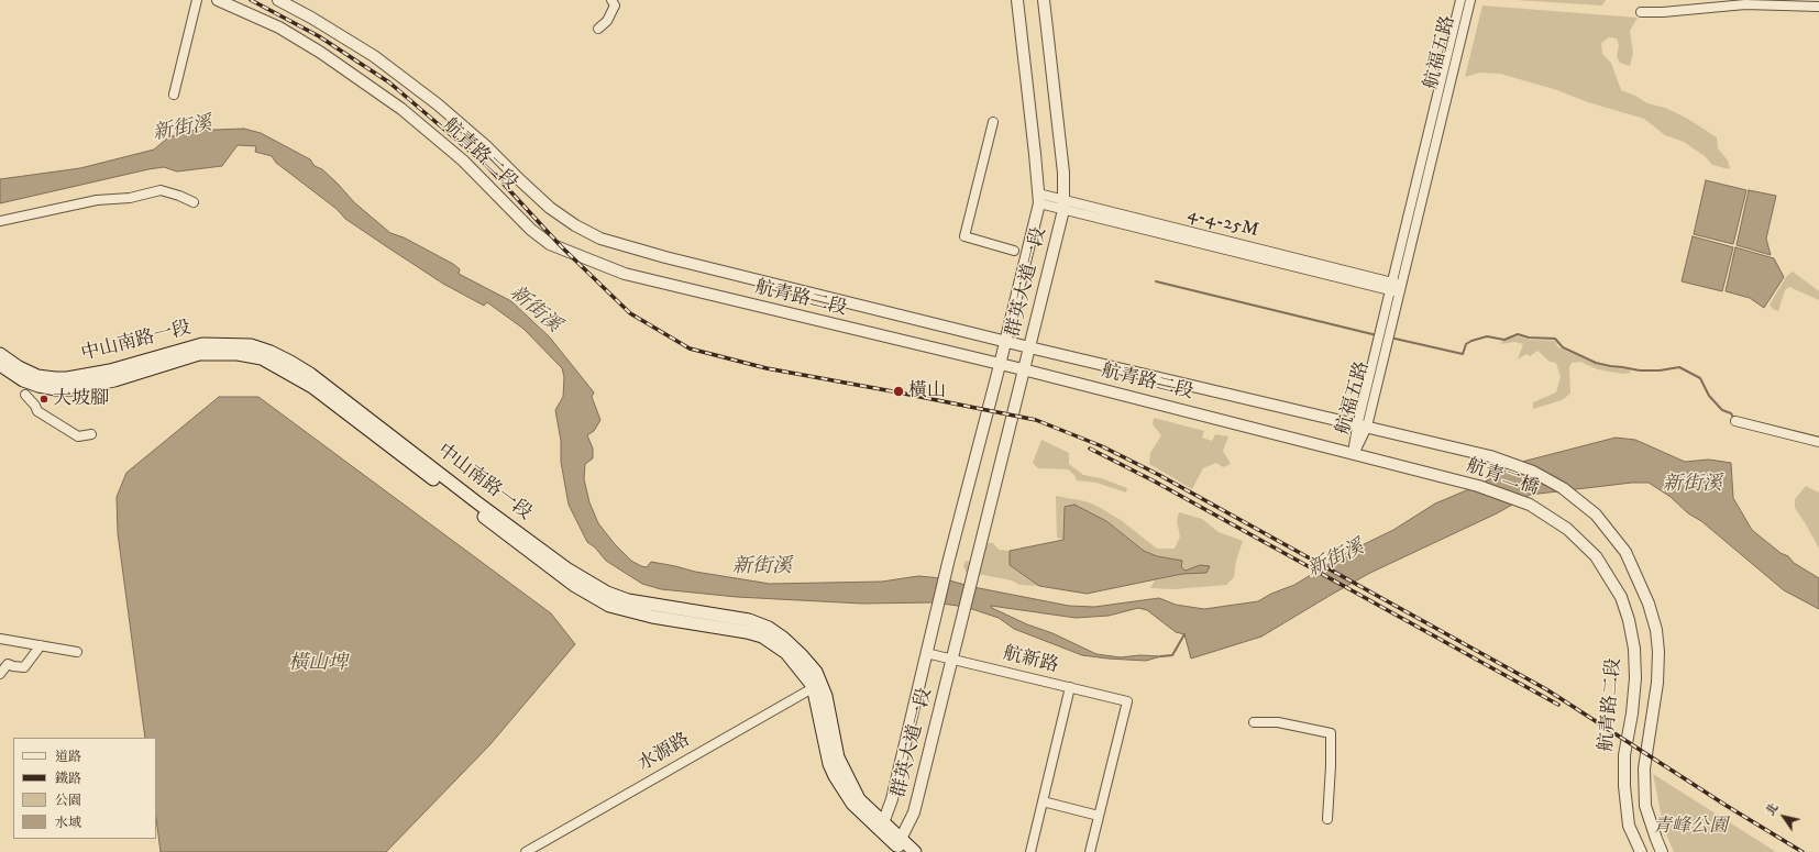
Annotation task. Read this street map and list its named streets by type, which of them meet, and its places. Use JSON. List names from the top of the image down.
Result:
{
  "streets": {
    "main road": ["中山南路一段"],
    "street": [
      "航福五路",
      "航青路二段",
      "4-4-25M",
      "群英大道一段",
      "航青二橋",
      "航新路",
      "水源路"
    ]
  },
  "crossings": [
    ["航福五路", "航青路二段"],
    ["航福五路", "4-4-25M"],
    ["航青路二段", "群英大道一段"],
    ["航青路二段", "航青二橋"],
    ["4-4-25M", "群英大道一段"],
    ["群英大道一段", "中山南路一段"],
    ["群英大道一段", "航新路"],
    ["中山南路一段", "水源路"]
  ],
  "water": ["新街溪", "橫山埤"],
  "parks": ["青峰公園"],
  "places": ["橫山", "大坡腳"],
  "legend": [
    "道路",
    "鐵路",
    "公園",
    "水域"
  ],
  "north": "top left"
}
